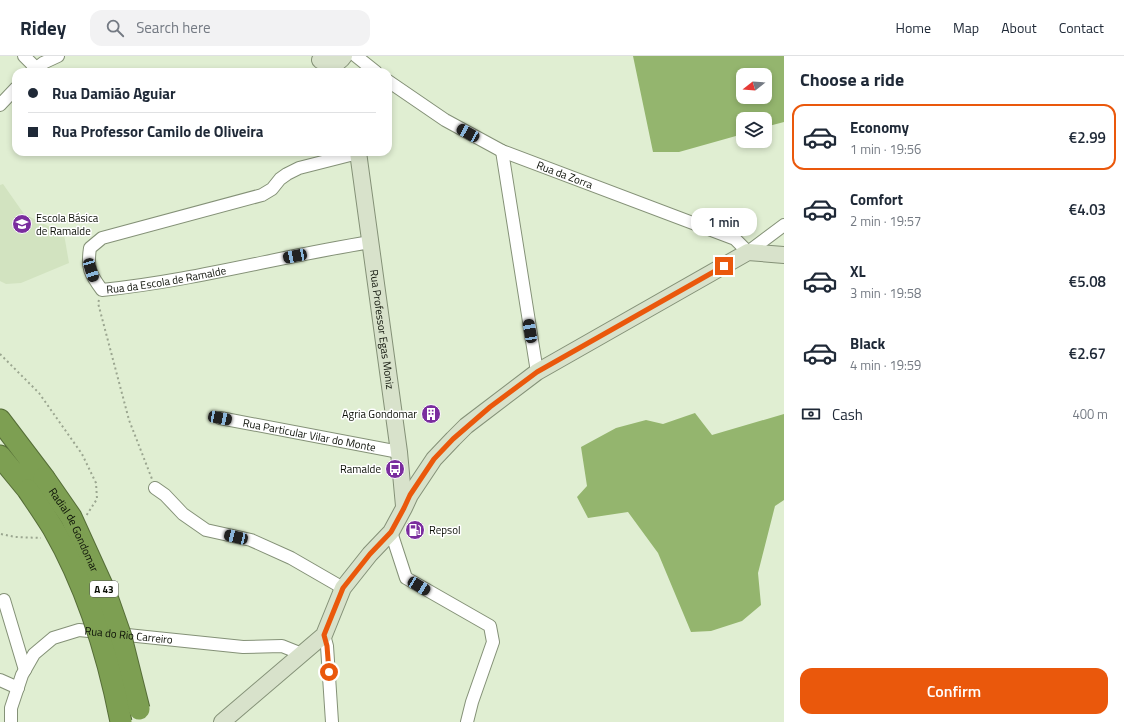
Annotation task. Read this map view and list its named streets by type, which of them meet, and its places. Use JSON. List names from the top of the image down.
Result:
{
  "streets": {
    "highway": ["Radial de Gondomar", "A 43"],
    "main road": ["Rua Professor Egas Moniz"],
    "street": [
      "Rua da Zorra",
      "Rua da Escola de Ramalde",
      "Rua Particular Vilar do Monte",
      "Rua do Rio Carreiro"
    ]
  },
  "crossings": [
    ["Rua da Escola de Ramalde", "Rua Professor Egas Moniz"],
    ["Rua Professor Egas Moniz", "Rua Particular Vilar do Monte"]
  ],
  "places": {
    "school or university": ["Escola Básica de Ramalde"],
    "building": ["Agria Gondomar"],
    "bus stop": ["Ramalde"],
    "fuel station": ["Repsol"]
  },
  "north": "left",
  "page": {
    "header": "Ridey",
    "search": "Search here",
    "nav": [
      "Home",
      "Map",
      "About",
      "Contact"
    ],
    "heading": "Choose a ride",
    "banner": ["Rua Damião Aguiar", "Rua Professor Camilo de Oliveira"],
    "list": [
      {
        "name": "Economy",
        "note": "1 min · 19:56",
        "value": "€2.99"
      },
      {
        "name": "Comfort",
        "note": "2 min · 19:57",
        "value": "€4.03"
      },
      {
        "name": "XL",
        "note": "3 min · 19:58",
        "value": "€5.08"
      },
      {
        "name": "Black",
        "note": "4 min · 19:59",
        "value": "€2.67"
      }
    ],
    "bubble": "1 min",
    "pay": ["Cash", "400 m"],
    "buttons": "Confirm"
  }
}
